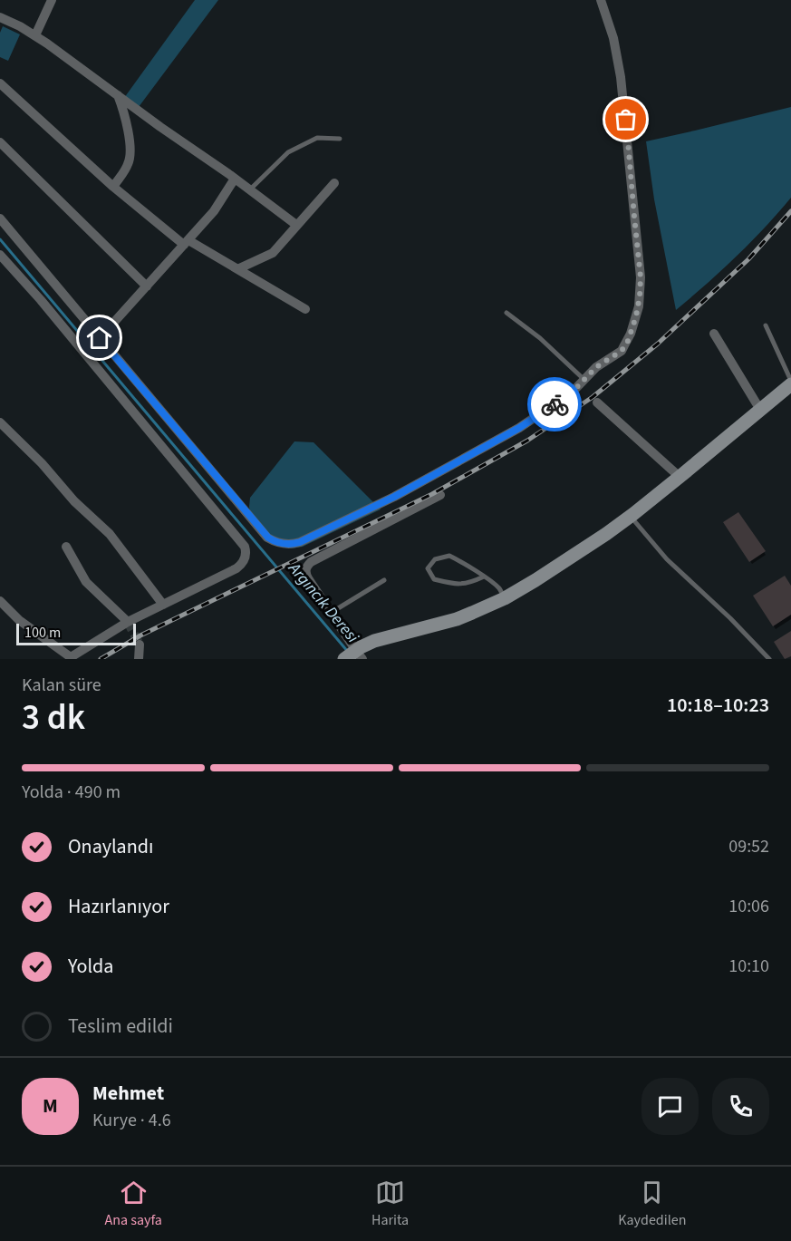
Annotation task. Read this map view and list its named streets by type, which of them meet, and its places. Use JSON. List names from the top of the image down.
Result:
{
  "water": ["Argıncık Deresi"],
  "scale_bar": "100 m",
  "page": {
    "scale": "100 m",
    "heading": ["3 dk", "Kalan süre", "10:18–10:23"],
    "panel": ["Mehmet", "Kurye · 4.6"],
    "bar": "Yolda · 490 m",
    "list": [
      ["Onaylandı", "09:52"],
      ["Hazırlanıyor", "10:06"],
      ["Yolda", "10:10"],
      "Teslim edildi"
    ],
    "round": "M",
    "tabs": ["Ana sayfa", "Harita", "Kaydedilen"]
  }
}
